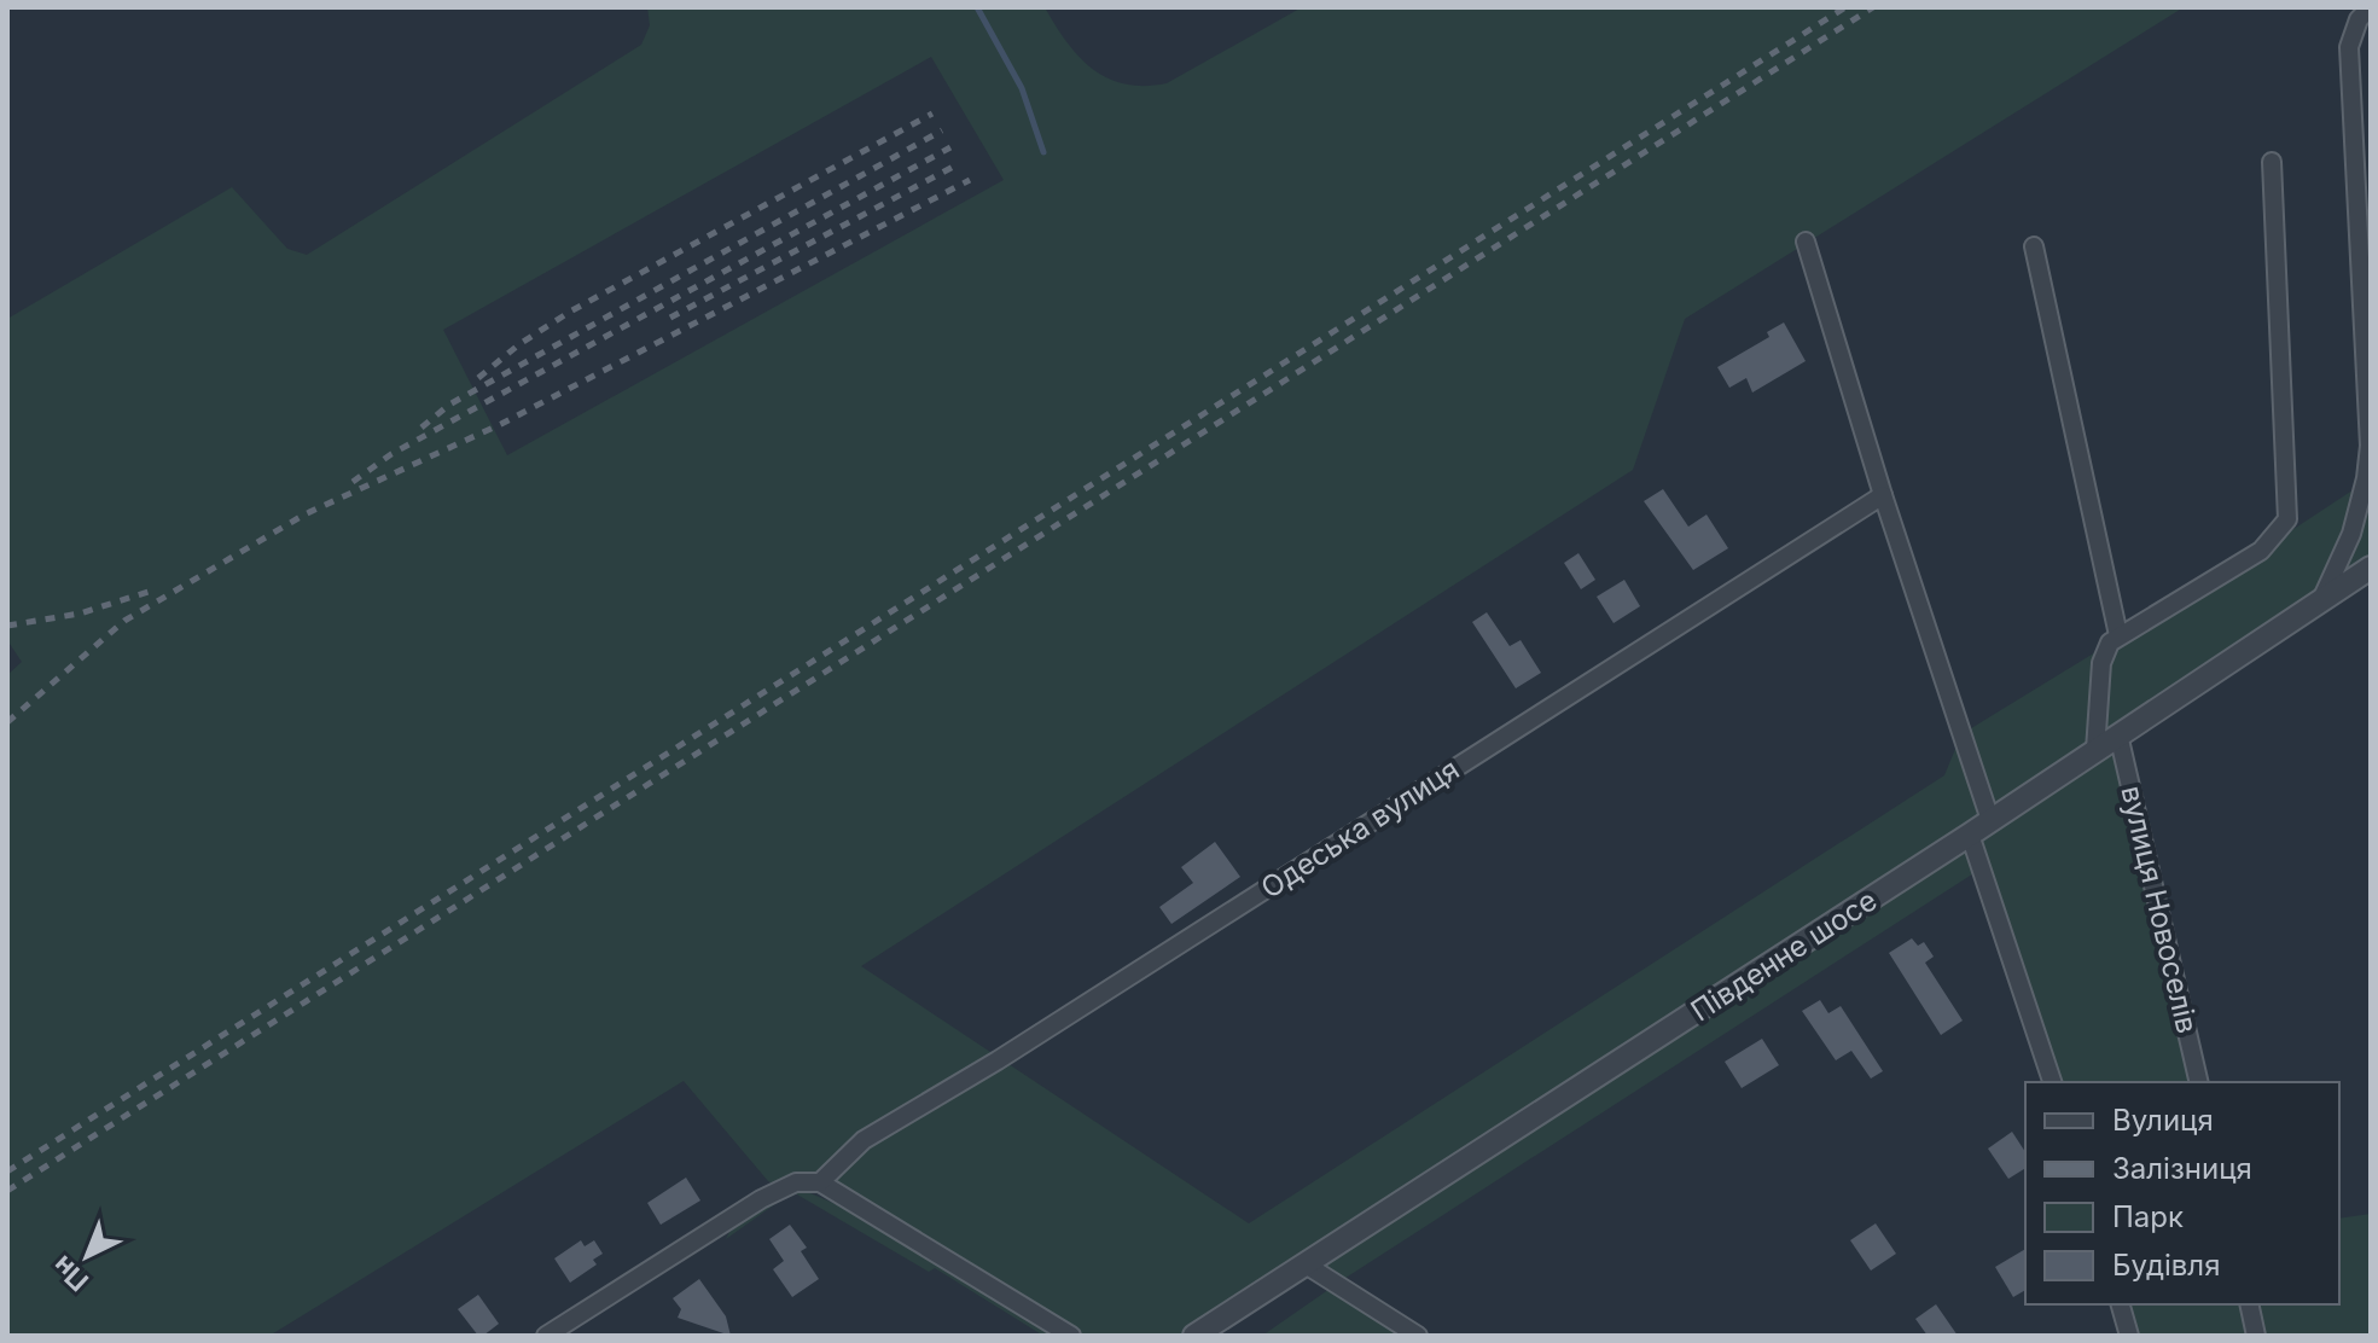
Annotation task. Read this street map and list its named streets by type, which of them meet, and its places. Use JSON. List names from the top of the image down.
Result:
{
  "streets": {
    "street": ["Одеська вулиця", "вулиця Новоселів", "Південне шосе"]
  },
  "crossings": [
    ["вулиця Новоселів", "Південне шосе"]
  ],
  "legend": [
    "Вулиця",
    "Залізниця",
    "Парк",
    "Будівля"
  ],
  "north": "bottom left"
}
